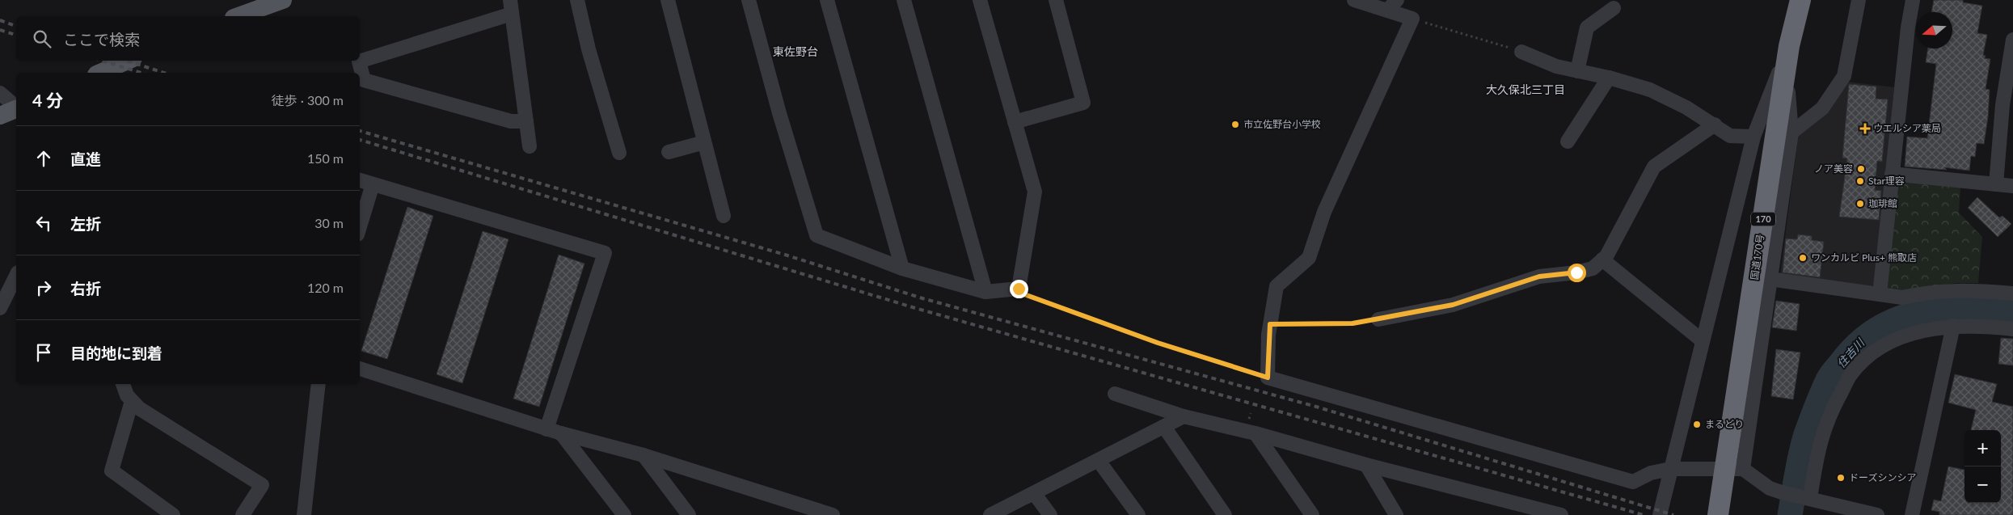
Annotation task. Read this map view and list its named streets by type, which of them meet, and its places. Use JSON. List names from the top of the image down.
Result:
{
  "streets": {
    "highway": ["170", "国道170号"]
  },
  "districts": ["東佐野台", "大久保北三丁目"],
  "water": ["住吉川"],
  "places": {
    "other": [
      "市立佐野台小学校",
      "ノア美容",
      "Star理容",
      "珈琲館",
      "ワンカルビ Plus+ 熊取店",
      "まるどり",
      "ドーズシンシア"
    ],
    "health": ["ウエルシア薬局"]
  },
  "north": "left",
  "page": {
    "search": "ここで検索",
    "heading": ["4 分", "徒歩 · 300 m"],
    "list": [
      ["直進", "150 m"],
      ["左折", "30 m"],
      ["右折", "120 m"],
      "目的地に到着"
    ],
    "map_buttons": ["+", "−"]
  }
}
